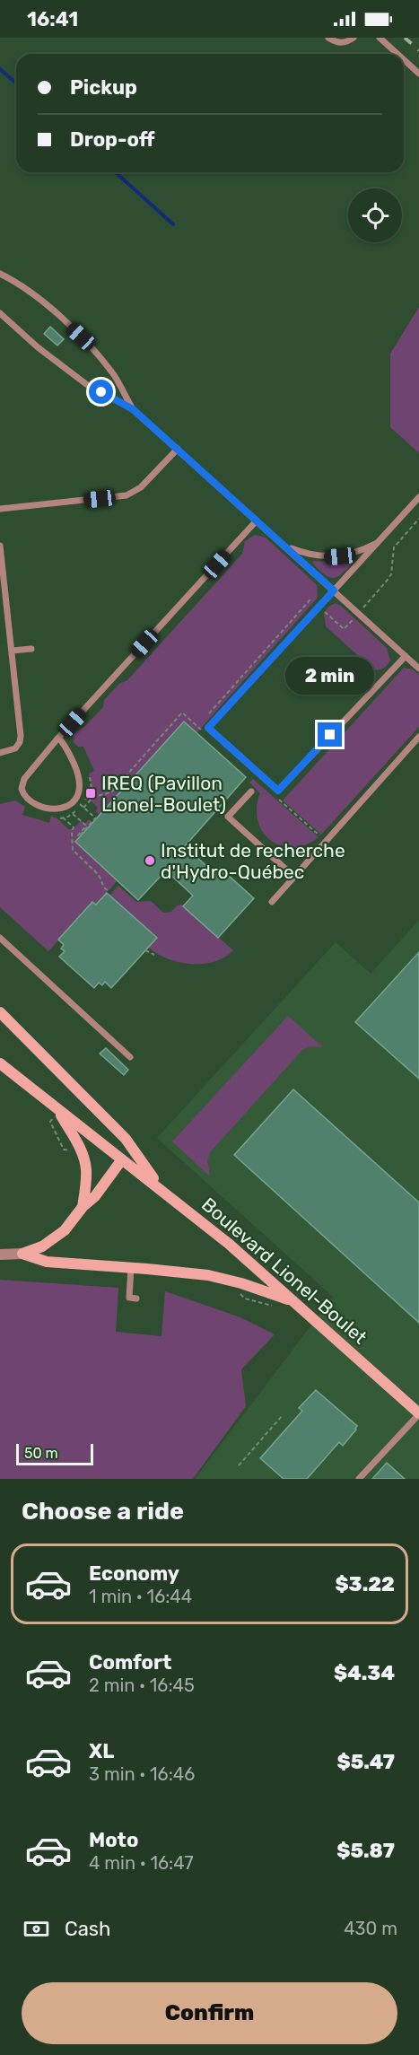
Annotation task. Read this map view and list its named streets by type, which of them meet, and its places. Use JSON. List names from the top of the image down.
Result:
{
  "streets": {
    "main road": ["Boulevard Lionel-Boulet"]
  },
  "places": {
    "transit": ["IREQ (Pavillon Lionel-Boulet)"],
    "other": ["Institut de recherche d'Hydro-Québec"]
  },
  "scale_bar": "50 m",
  "page": {
    "status": "16:41",
    "banner": ["Pickup", "Drop-off"],
    "bubble": "2 min",
    "scale": "50 m",
    "heading": "Choose a ride",
    "list": [
      {
        "name": "Economy",
        "note": "1 min · 16:44",
        "value": "$3.22"
      },
      {
        "name": "Comfort",
        "note": "2 min · 16:45",
        "value": "$4.34"
      },
      {
        "name": "XL",
        "note": "3 min · 16:46",
        "value": "$5.47"
      },
      {
        "name": "Moto",
        "note": "4 min · 16:47",
        "value": "$5.87"
      }
    ],
    "pay": ["Cash", "430 m"],
    "buttons": "Confirm"
  }
}
